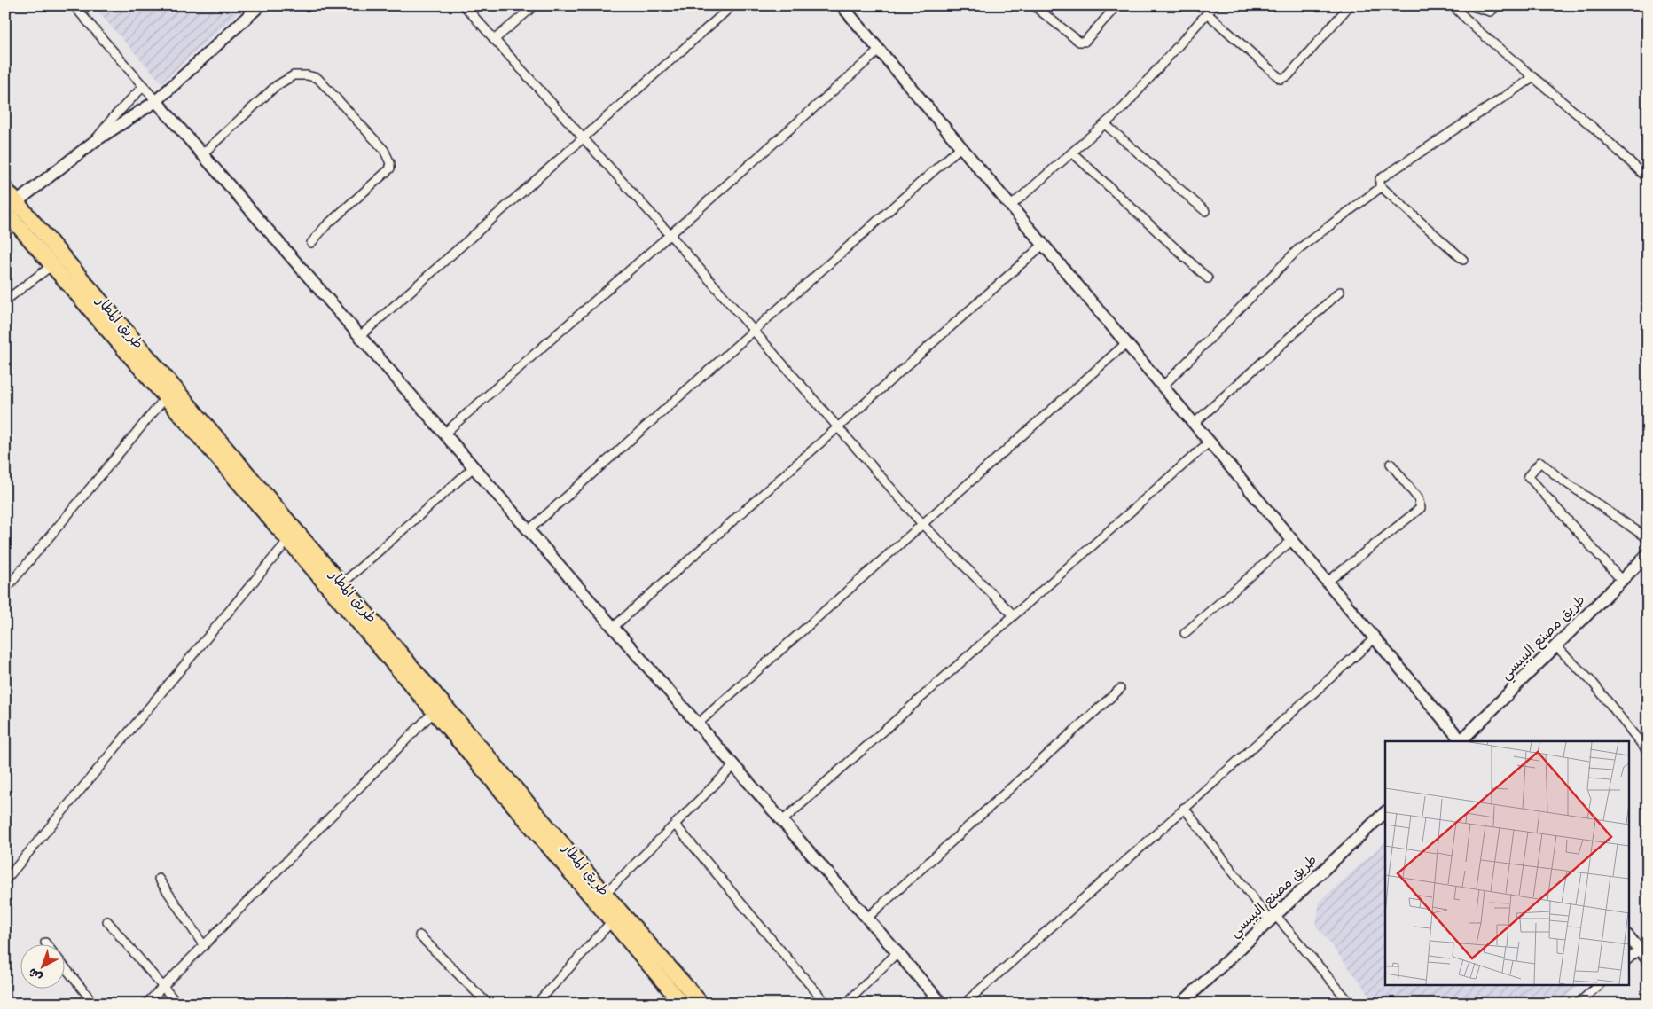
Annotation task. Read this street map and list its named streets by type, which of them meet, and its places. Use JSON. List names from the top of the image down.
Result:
{
  "streets": {
    "highway": ["طريق المطار"],
    "street": ["طريق مصنع البيبسي"]
  },
  "north": "bottom left"
}
